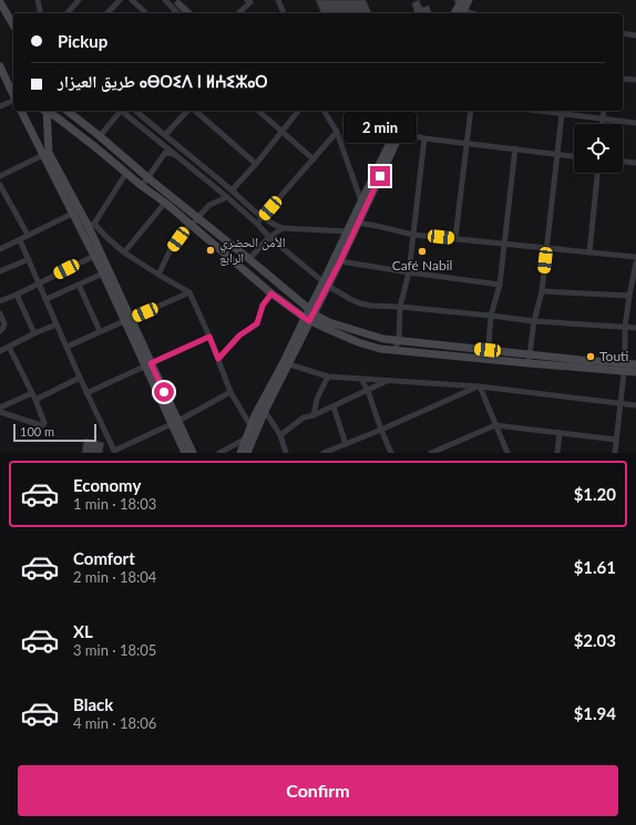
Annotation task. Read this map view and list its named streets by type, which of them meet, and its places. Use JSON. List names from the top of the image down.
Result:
{
  "places": ["الأمن الحضري الرابع", "Café Nabil", "Touti"],
  "scale_bar": "100 m",
  "page": {
    "banner": ["Pickup", "طريق العيزار ⴰⴱⵔⵉⴷ ⵏ ⵍⵄⵉⵣⴰⵔ"],
    "bubble": "2 min",
    "scale": "100 m",
    "list": [
      {
        "name": "Economy",
        "note": "1 min · 18:03",
        "value": "$1.20"
      },
      {
        "name": "Comfort",
        "note": "2 min · 18:04",
        "value": "$1.61"
      },
      {
        "name": "XL",
        "note": "3 min · 18:05",
        "value": "$2.03"
      },
      {
        "name": "Black",
        "note": "4 min · 18:06",
        "value": "$1.94"
      }
    ],
    "buttons": "Confirm"
  }
}
